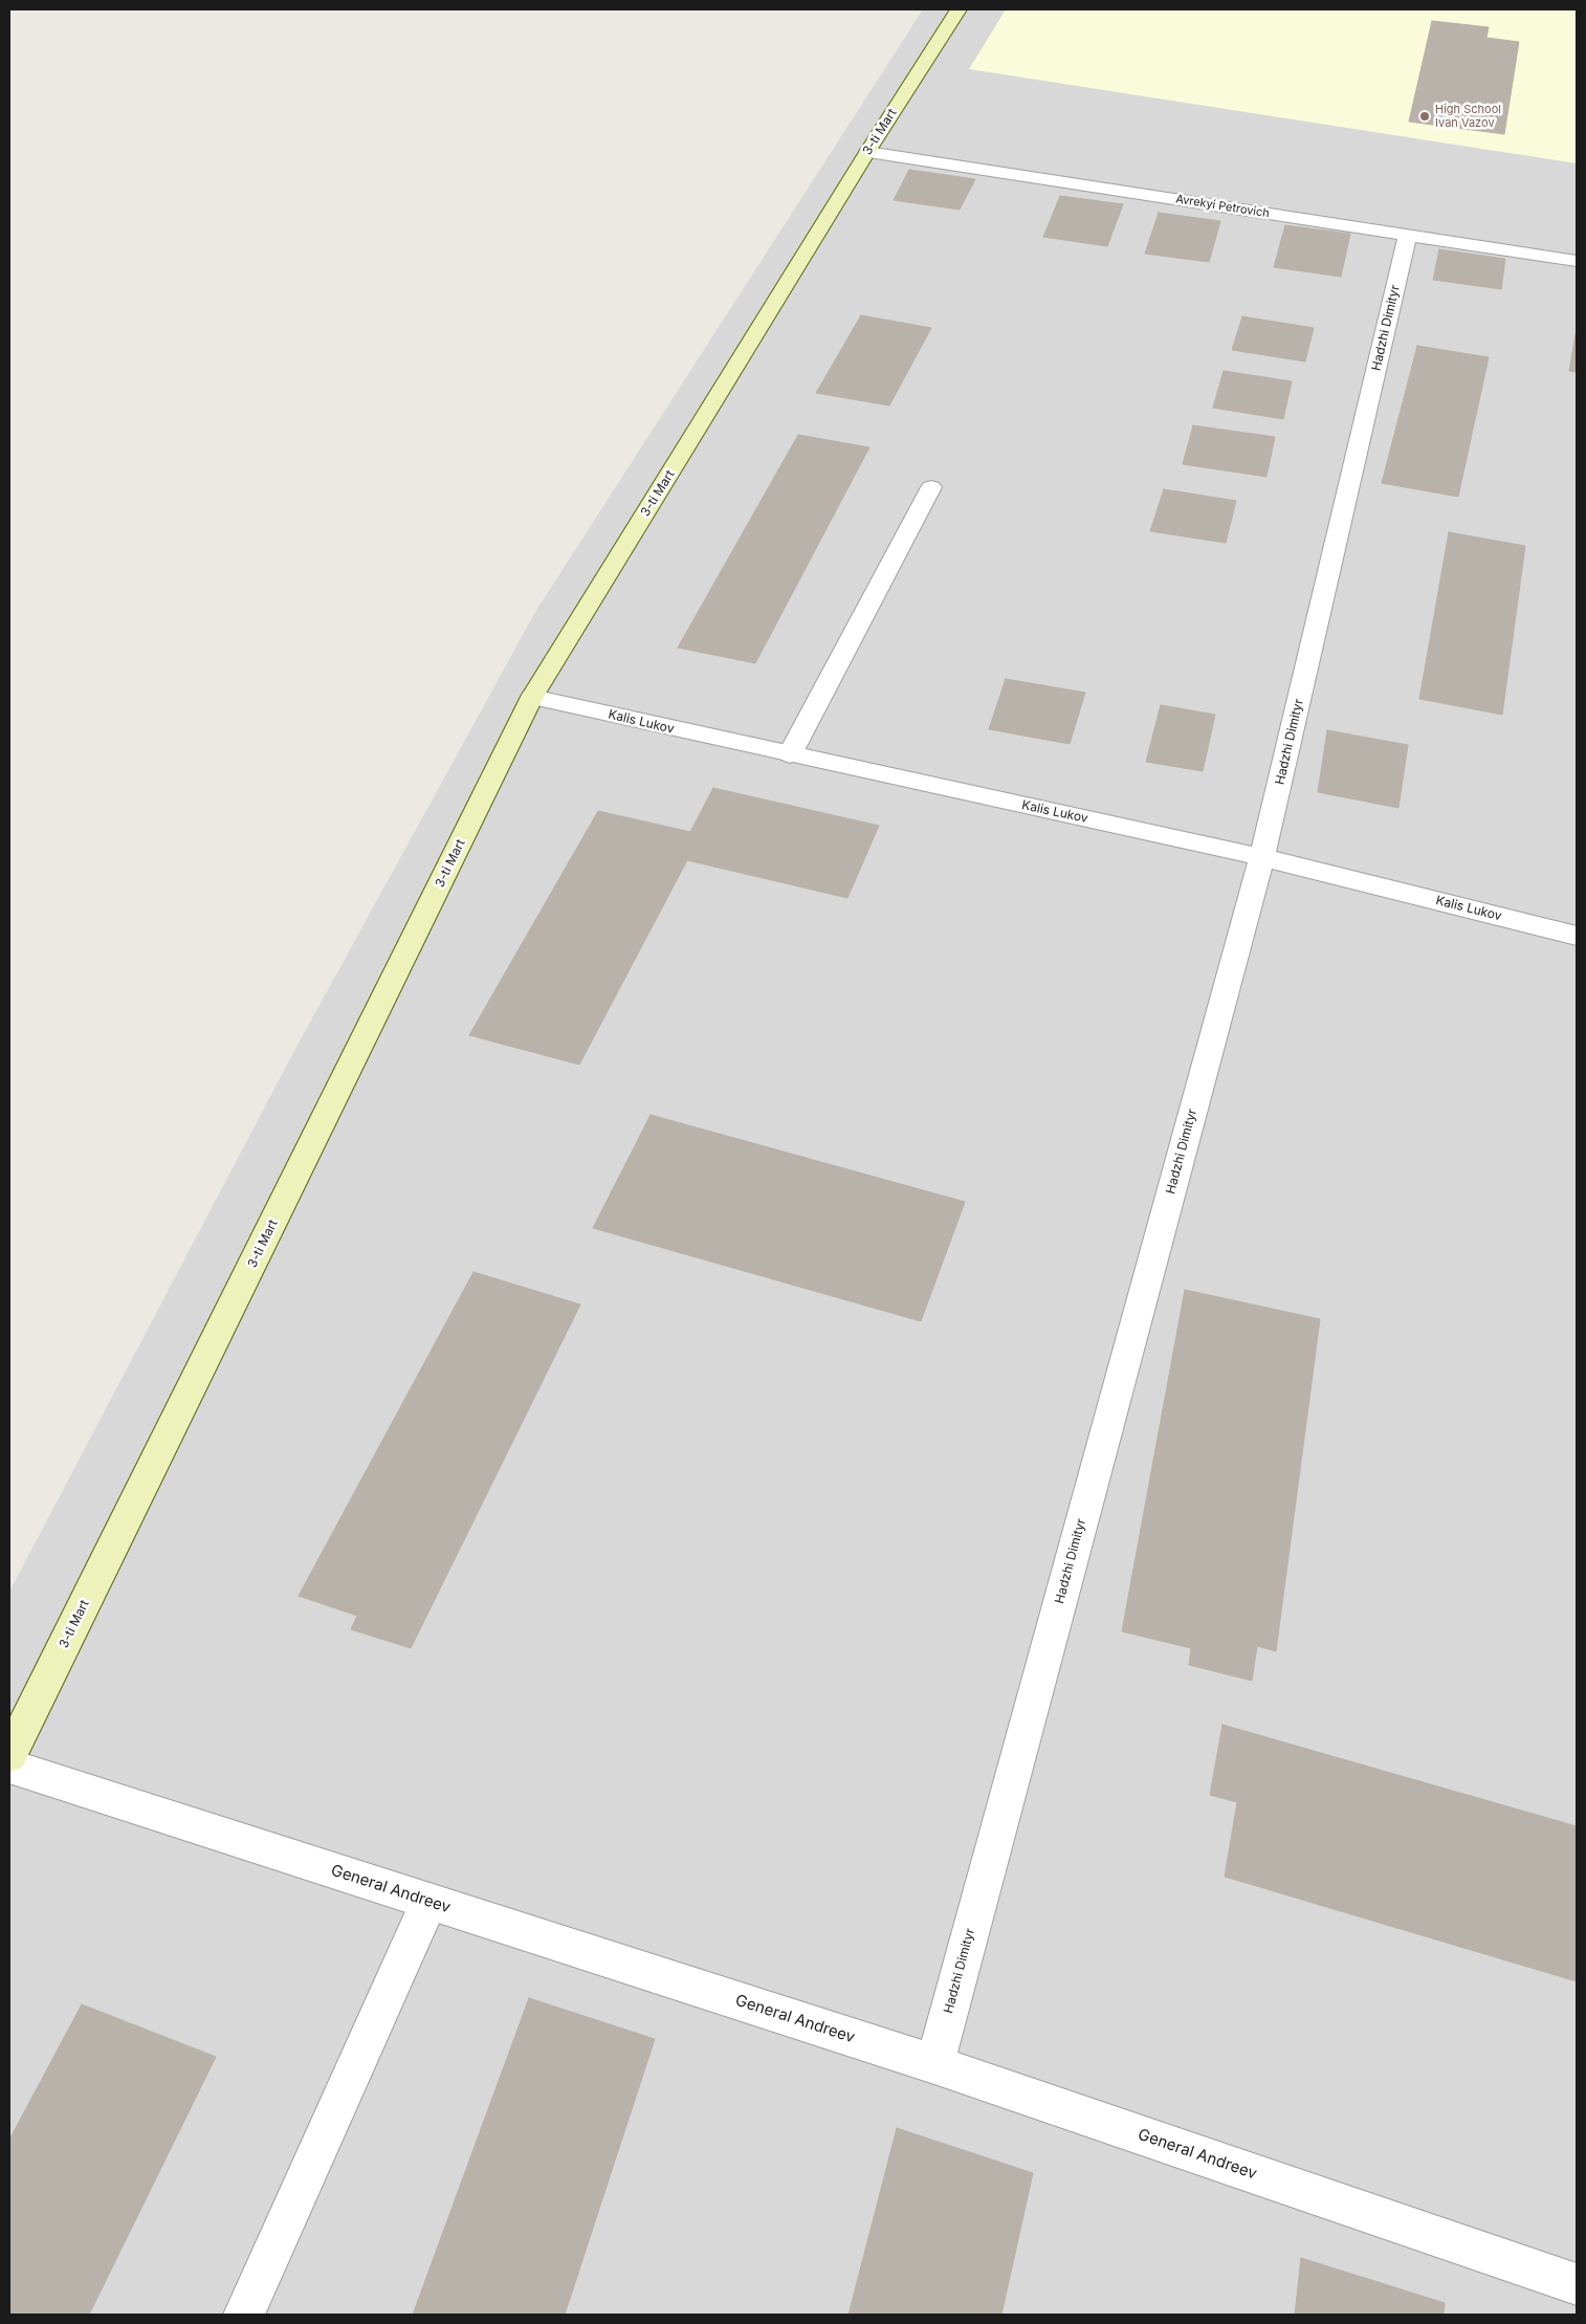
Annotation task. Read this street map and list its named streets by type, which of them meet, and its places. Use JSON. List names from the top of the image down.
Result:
{
  "streets": {
    "street": [
      "3-ti Mart",
      "Avrekyi Petrovich",
      "Hadzhi Dimityr",
      "Kalis Lukov",
      "General Andreev"
    ]
  },
  "crossings": [
    ["3-ti Mart", "Avrekyi Petrovich"],
    ["3-ti Mart", "Kalis Lukov"],
    ["Avrekyi Petrovich", "Hadzhi Dimityr"],
    ["Hadzhi Dimityr", "Kalis Lukov"],
    ["Hadzhi Dimityr", "General Andreev"]
  ],
  "places": ["High School Ivan Vazov"]
}
